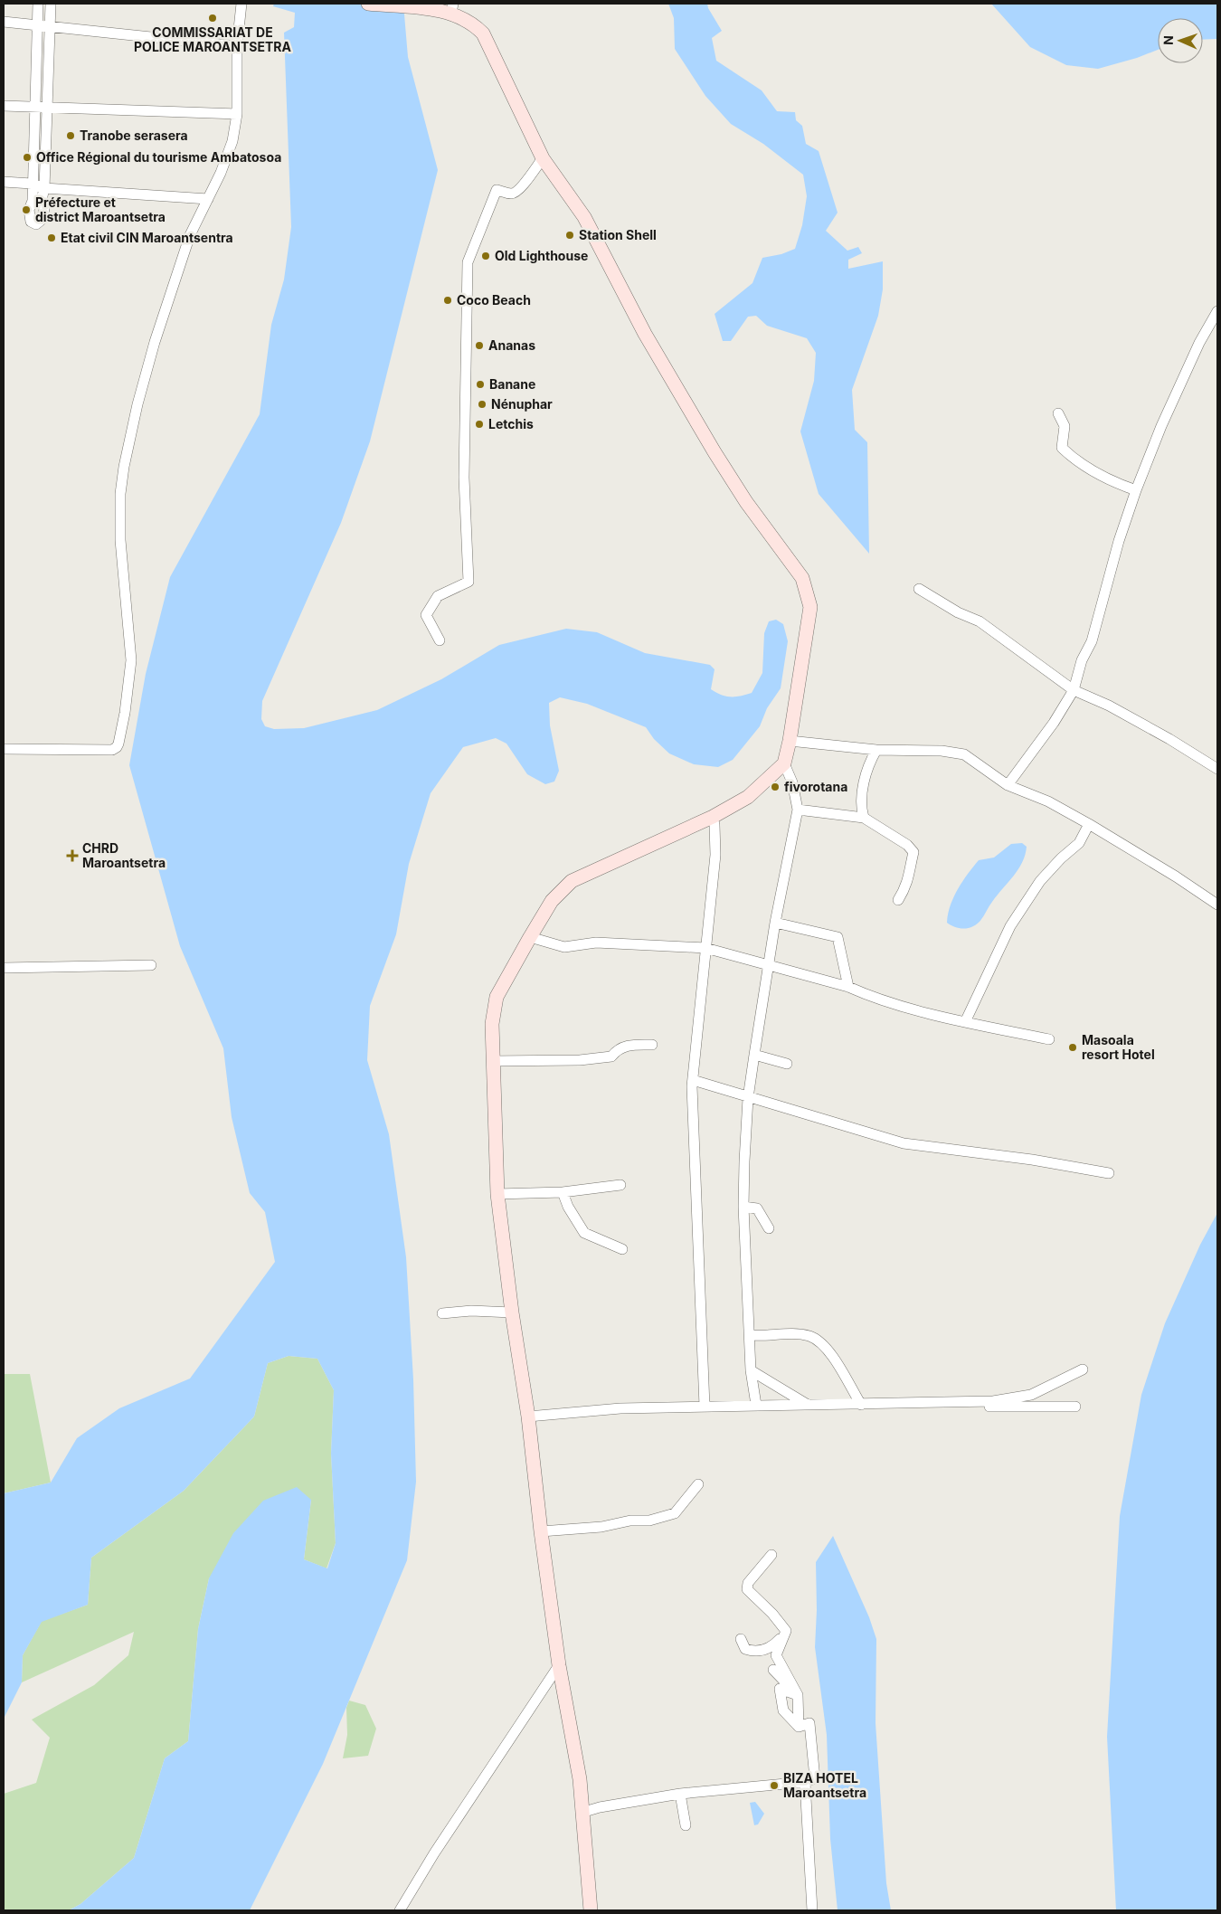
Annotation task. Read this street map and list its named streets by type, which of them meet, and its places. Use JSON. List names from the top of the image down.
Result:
{
  "places": {
    "other": [
      "COMMISSARIAT DE POLICE MAROANTSETRA",
      "Tranobe serasera",
      "Office Régional du tourisme Ambatosoa",
      "Préfecture et district Maroantsetra",
      "Station Shell",
      "Etat civil CIN Maroantsentra",
      "Old Lighthouse",
      "Coco Beach",
      "Ananas",
      "Banane",
      "Nénuphar",
      "Letchis",
      "fivorotana",
      "Masoala resort Hotel",
      "BIZA HOTEL Maroantsetra"
    ],
    "health": ["CHRD Maroantsetra"]
  },
  "north": "left"
}
